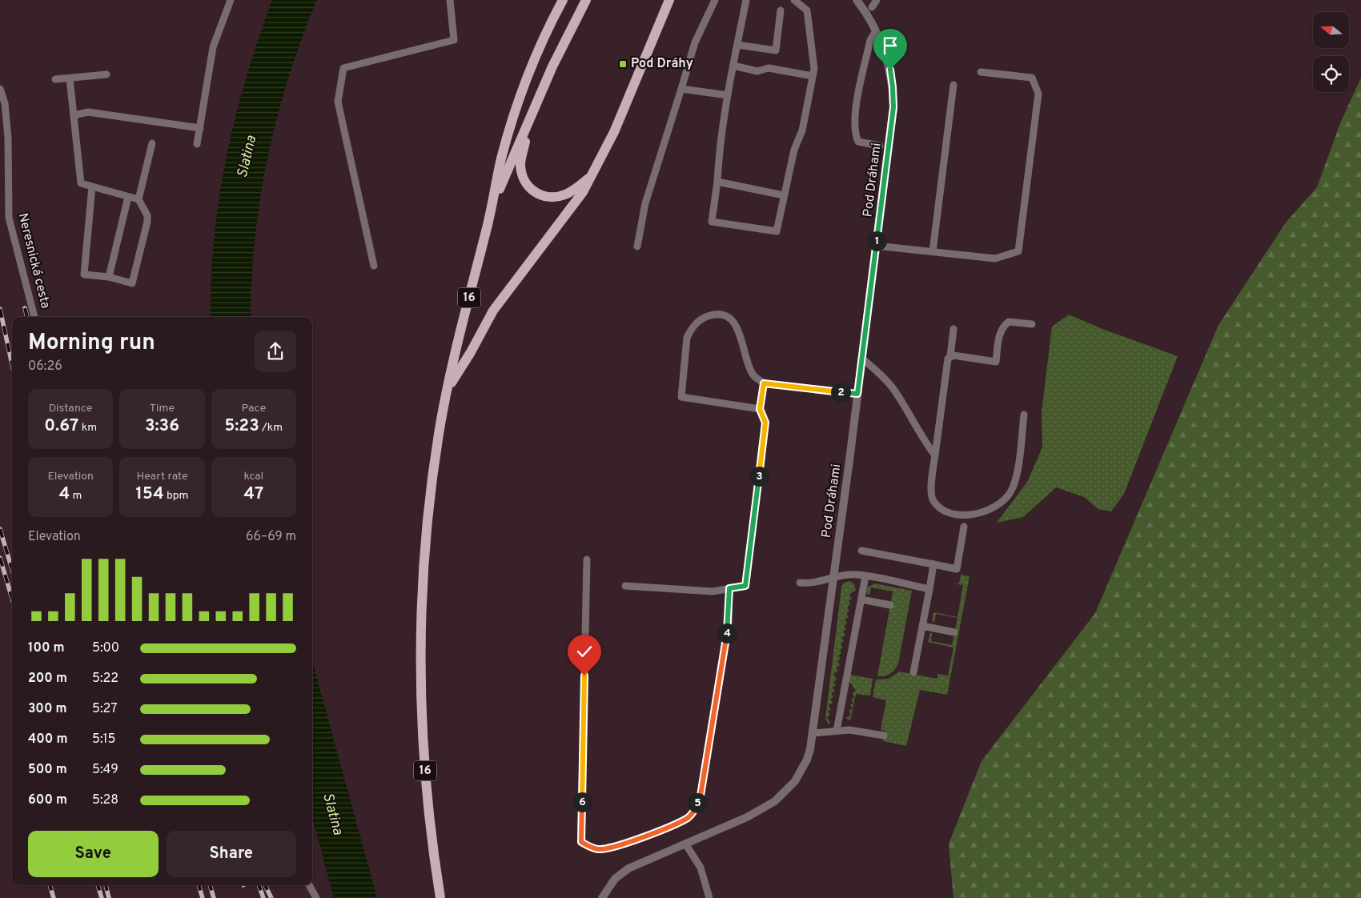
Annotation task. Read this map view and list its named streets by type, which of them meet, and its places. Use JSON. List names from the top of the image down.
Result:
{
  "streets": {
    "main road": ["16"],
    "street": ["Pod Dráhami"],
    "lane": ["Neresnická cesta"]
  },
  "water": ["Slatina"],
  "places": {
    "transit": ["Pod Dráhy"]
  },
  "north": "left",
  "page": {
    "pins": [
      "1",
      "2",
      "3",
      "4",
      "6",
      "5"
    ],
    "heading": ["Morning run", "06:26"],
    "stats": [
      ["Distance", "0.67 km"],
      ["Time", "3:36"],
      ["Pace", "5:23 /km"],
      ["Elevation", "4 m"],
      ["Heart rate", "154 bpm"],
      ["kcal", "47"]
    ],
    "chart": ["Elevation", "66–69 m"],
    "list": [
      {
        "name": "100 m",
        "note": "5:00"
      },
      {
        "name": "200 m",
        "note": "5:22"
      },
      {
        "name": "300 m",
        "note": "5:27"
      },
      {
        "name": "400 m",
        "note": "5:15"
      },
      {
        "name": "500 m",
        "note": "5:49"
      },
      {
        "name": "600 m",
        "note": "5:28"
      }
    ],
    "buttons": ["Save", "Share"]
  }
}
